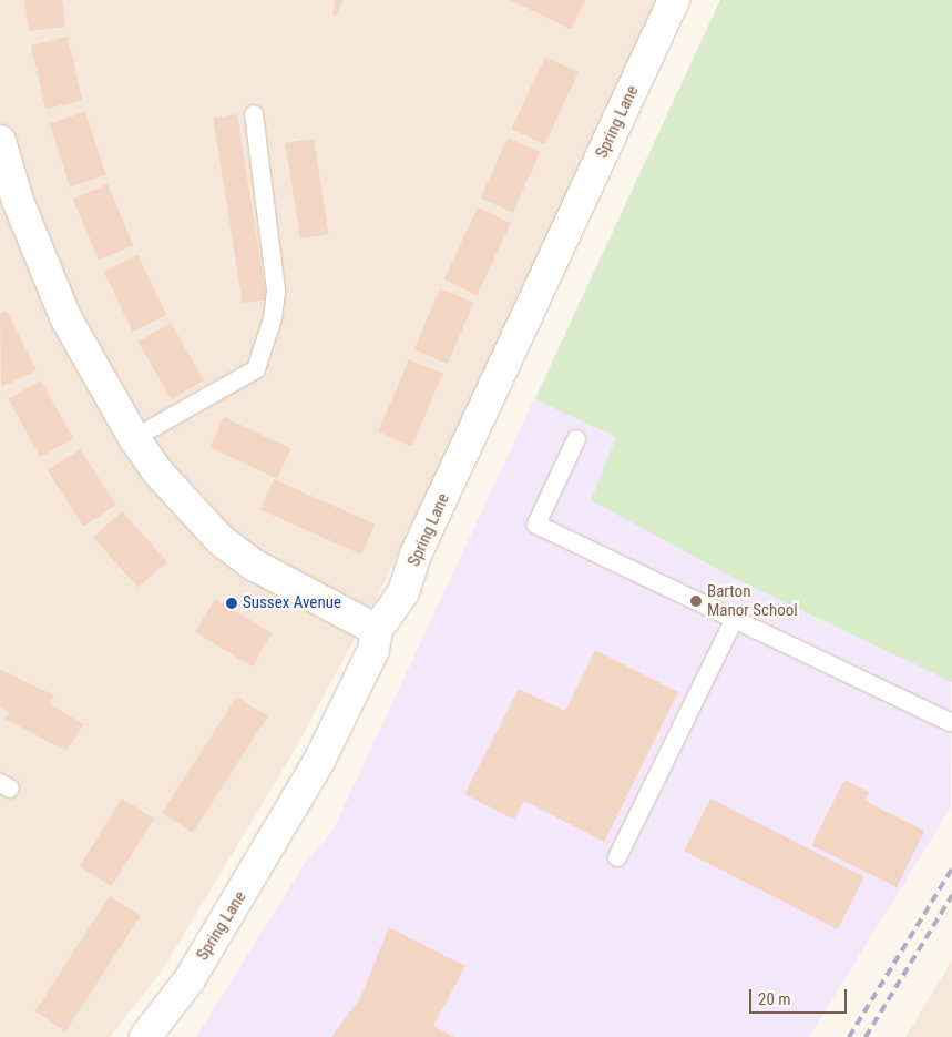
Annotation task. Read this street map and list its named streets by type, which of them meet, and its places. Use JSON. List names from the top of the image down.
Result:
{
  "streets": {
    "street": ["Spring Lane"]
  },
  "places": ["Barton Manor School", "Sussex Avenue"],
  "scale_bar": "20 m"
}
